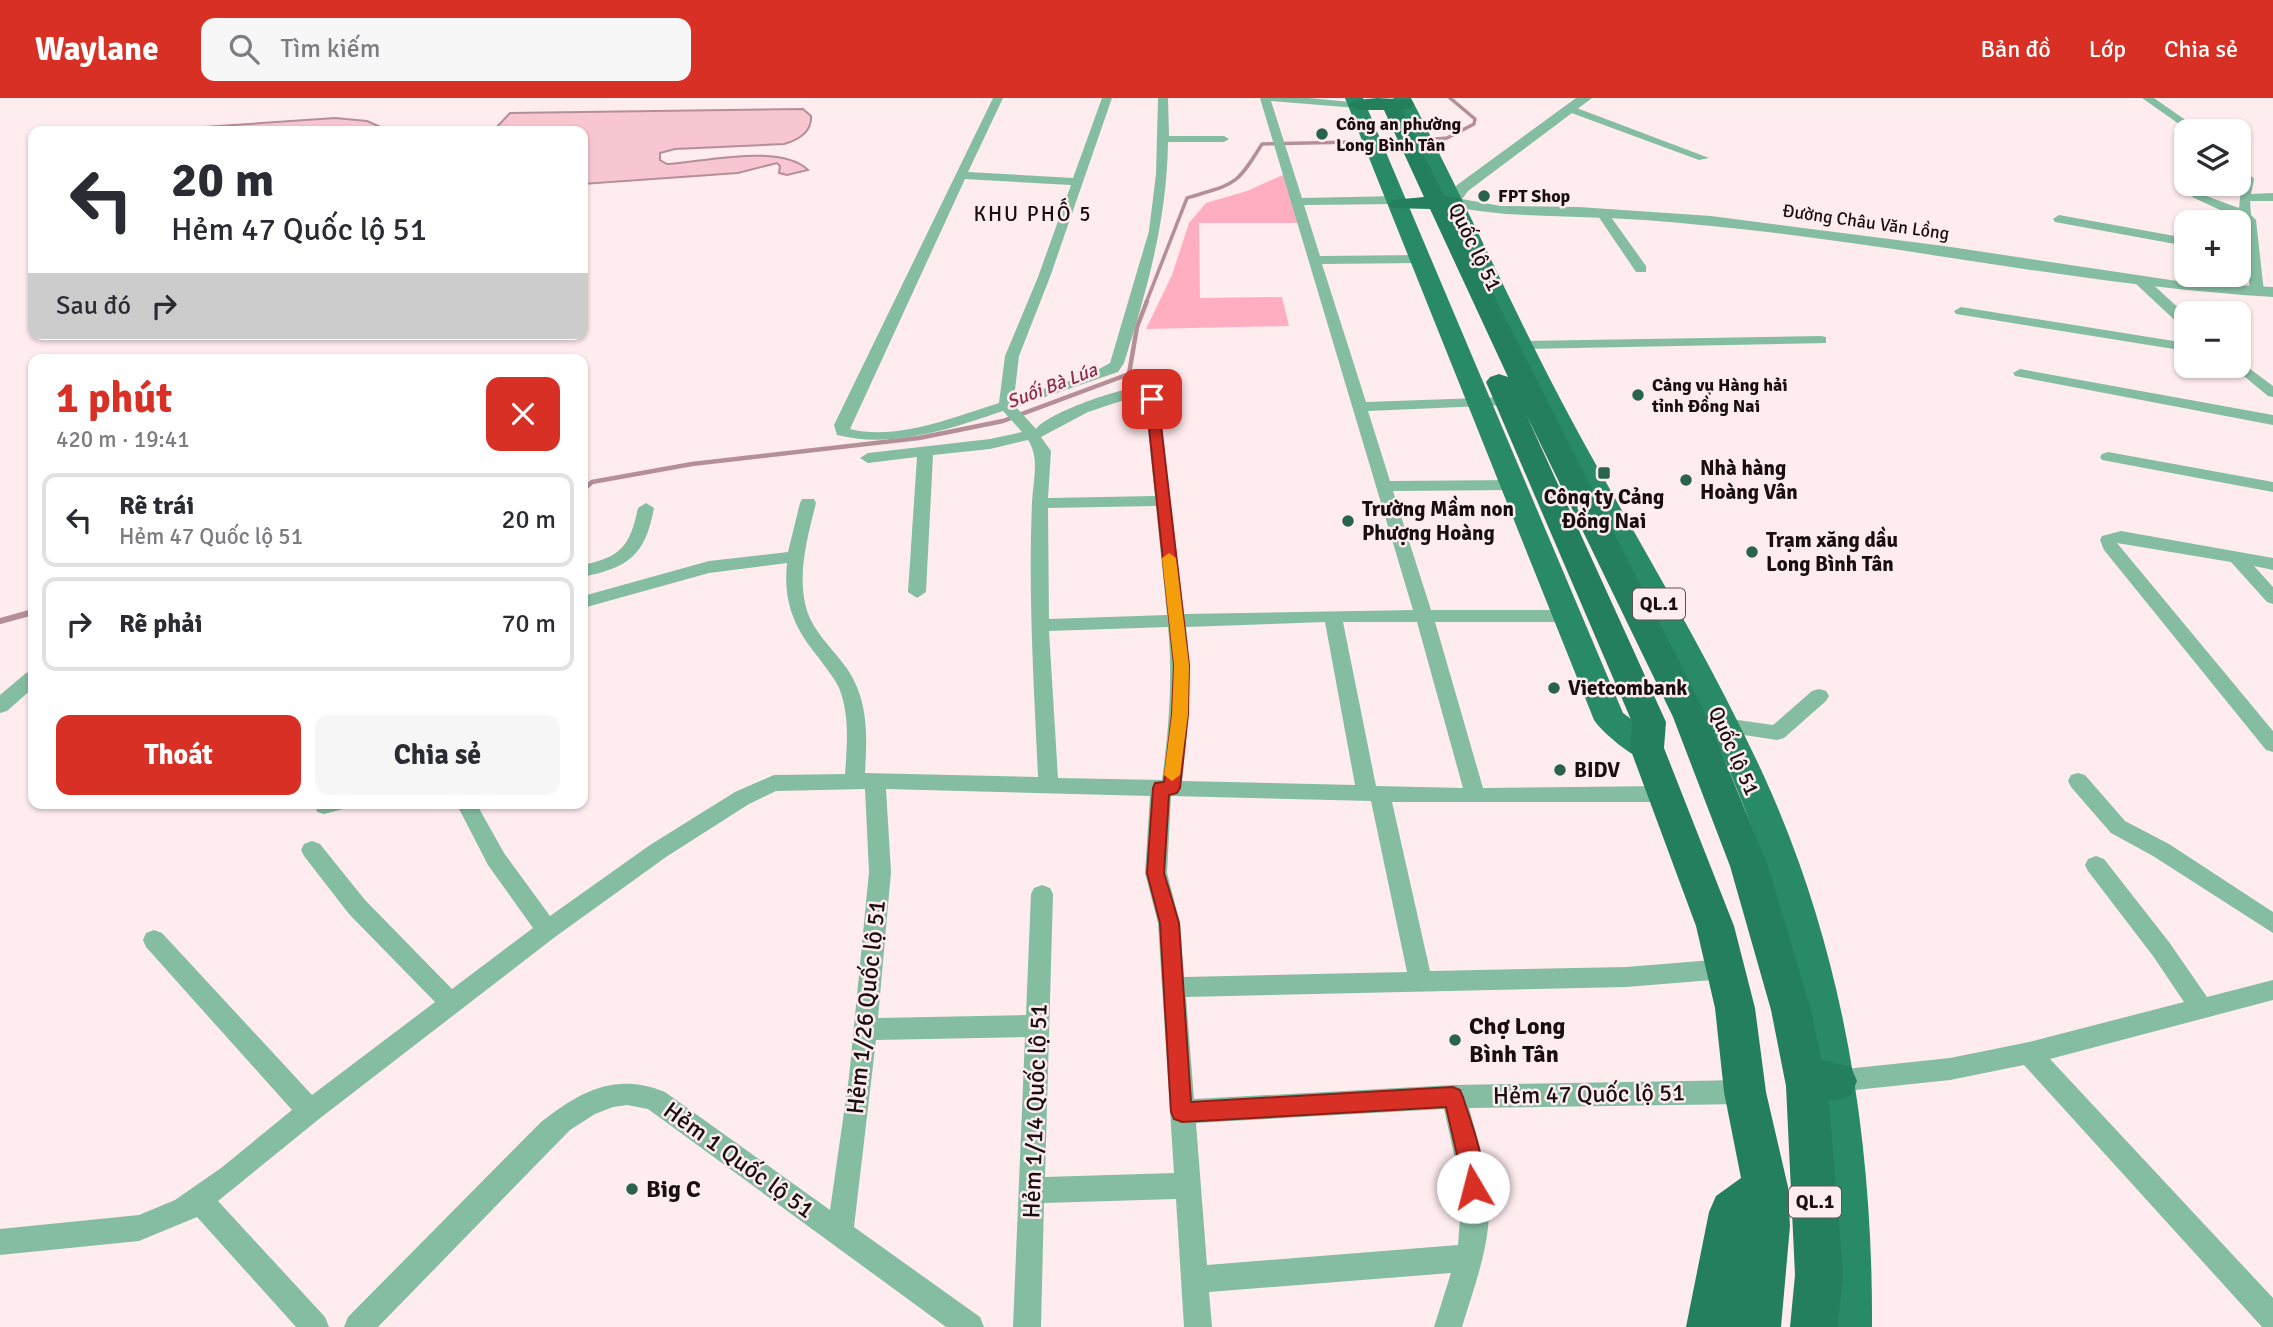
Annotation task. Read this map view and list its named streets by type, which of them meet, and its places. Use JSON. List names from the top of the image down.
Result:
{
  "streets": {
    "highway": ["Quốc lộ 51", "QL.1"],
    "street": [
      "Đường Châu Văn Lồng",
      "Hẻm 1/26 Quốc lộ 51",
      "Hẻm 47 Quốc lộ 51",
      "Hẻm 1/14 Quốc lộ 51",
      "Hẻm 1 Quốc lộ 51"
    ]
  },
  "crossings": [
    ["Đường Châu Văn Lồng", "Quốc lộ 51"],
    ["Quốc lộ 51", "QL.1"],
    ["Quốc lộ 51", "Hẻm 47 Quốc lộ 51"],
    ["Hẻm 1/26 Quốc lộ 51", "Hẻm 1 Quốc lộ 51"]
  ],
  "districts": ["KHU PHỐ 5"],
  "water": ["Suối Bà Lúa"],
  "places": {
    "other": [
      "Công an phường Long Bình Tân",
      "FPT Shop",
      "Cảng vụ Hàng hải tỉnh Đồng Nai",
      "Nhà hàng Hoàng Vân",
      "Trường Mầm non Phượng Hoàng",
      "Trạm xăng dầu Long Bình Tân",
      "Vietcombank",
      "BIDV",
      "Chợ Long Bình Tân",
      "Big C"
    ],
    "transit": ["Công ty Cảng Đồng Nai"]
  },
  "page": {
    "header": "Waylane",
    "search": "Tìm kiếm",
    "nav": ["Bản đồ", "Lớp", "Chia sẻ"],
    "map_buttons": ["+", "−"],
    "turn": ["20 m", "Hẻm 47 Quốc lộ 51"],
    "then": "Sau đó",
    "heading": ["1 phút", "420 m · 19:41"],
    "list": [
      {
        "name": "Rẽ trái",
        "note": "Hẻm 47 Quốc lộ 51",
        "value": "20 m"
      },
      {
        "name": "Rẽ phải",
        "value": "70 m"
      }
    ],
    "buttons": ["Thoát", "Chia sẻ"]
  }
}
